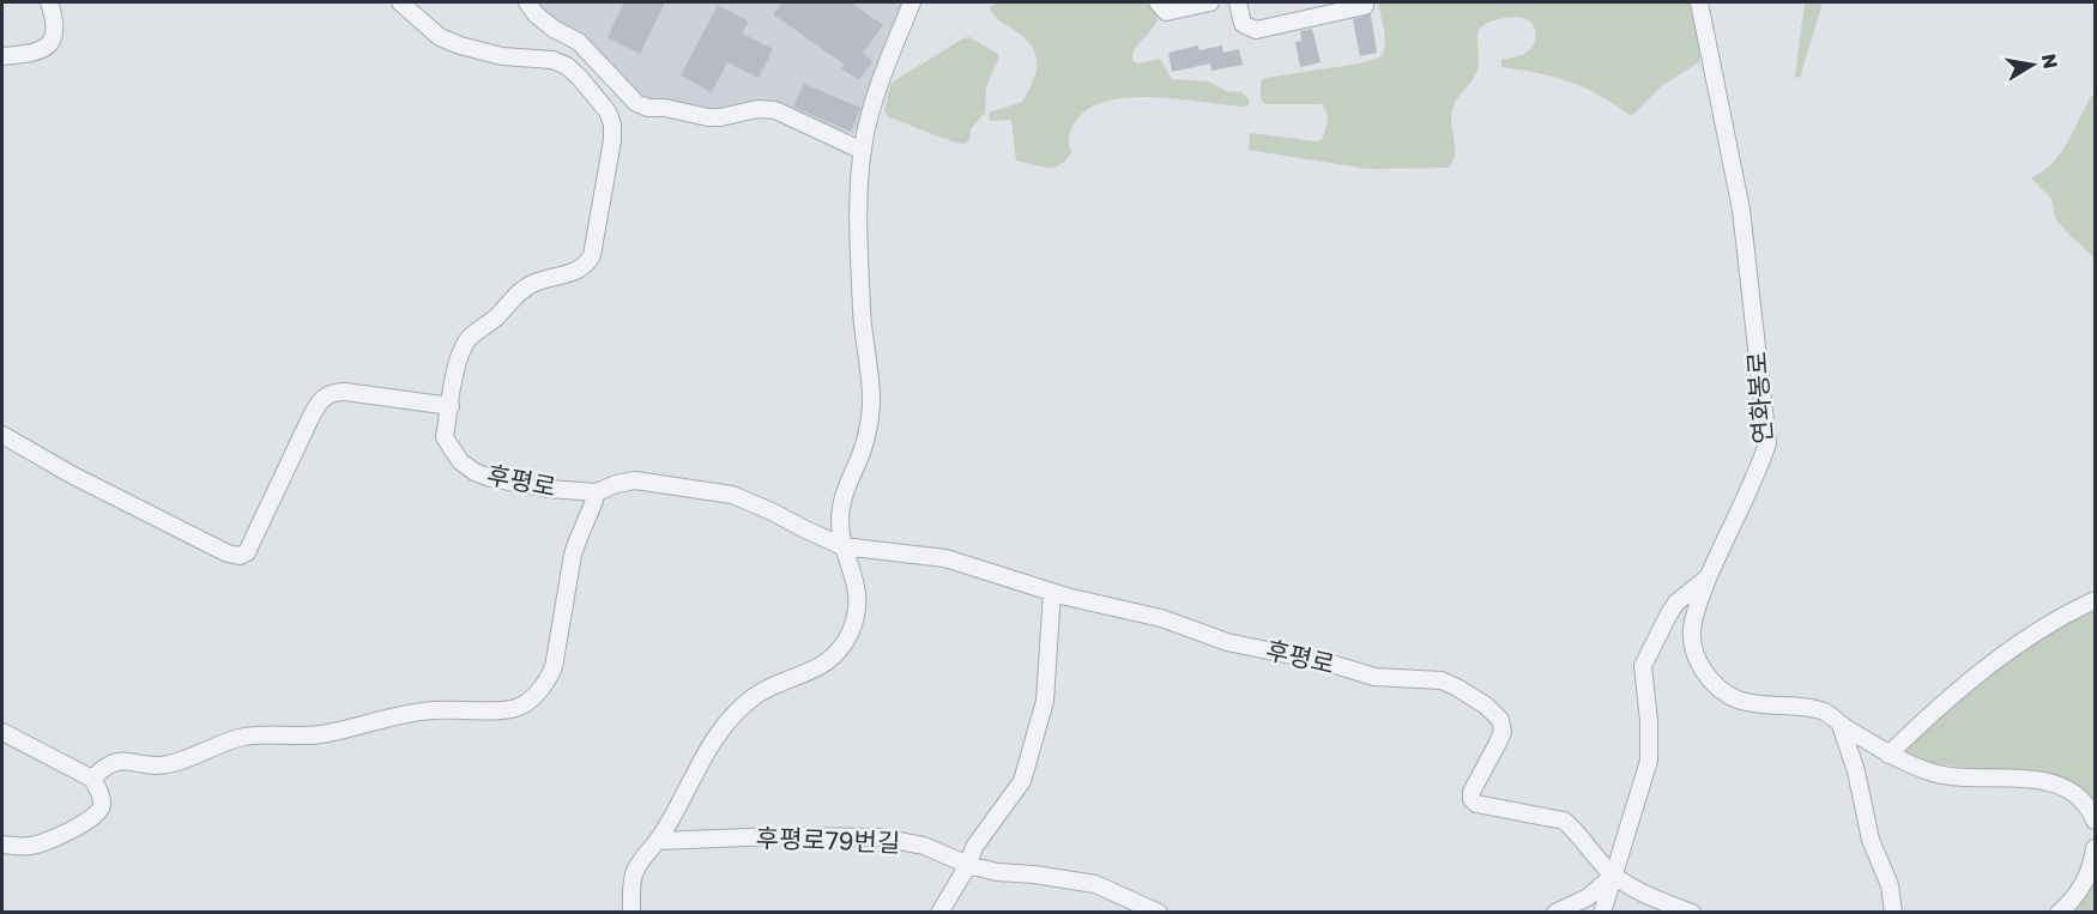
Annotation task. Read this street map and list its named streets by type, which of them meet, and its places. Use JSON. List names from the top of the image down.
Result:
{
  "streets": {
    "street": ["연화봉로", "후평로", "후평로79번길"]
  },
  "north": "right"
}
